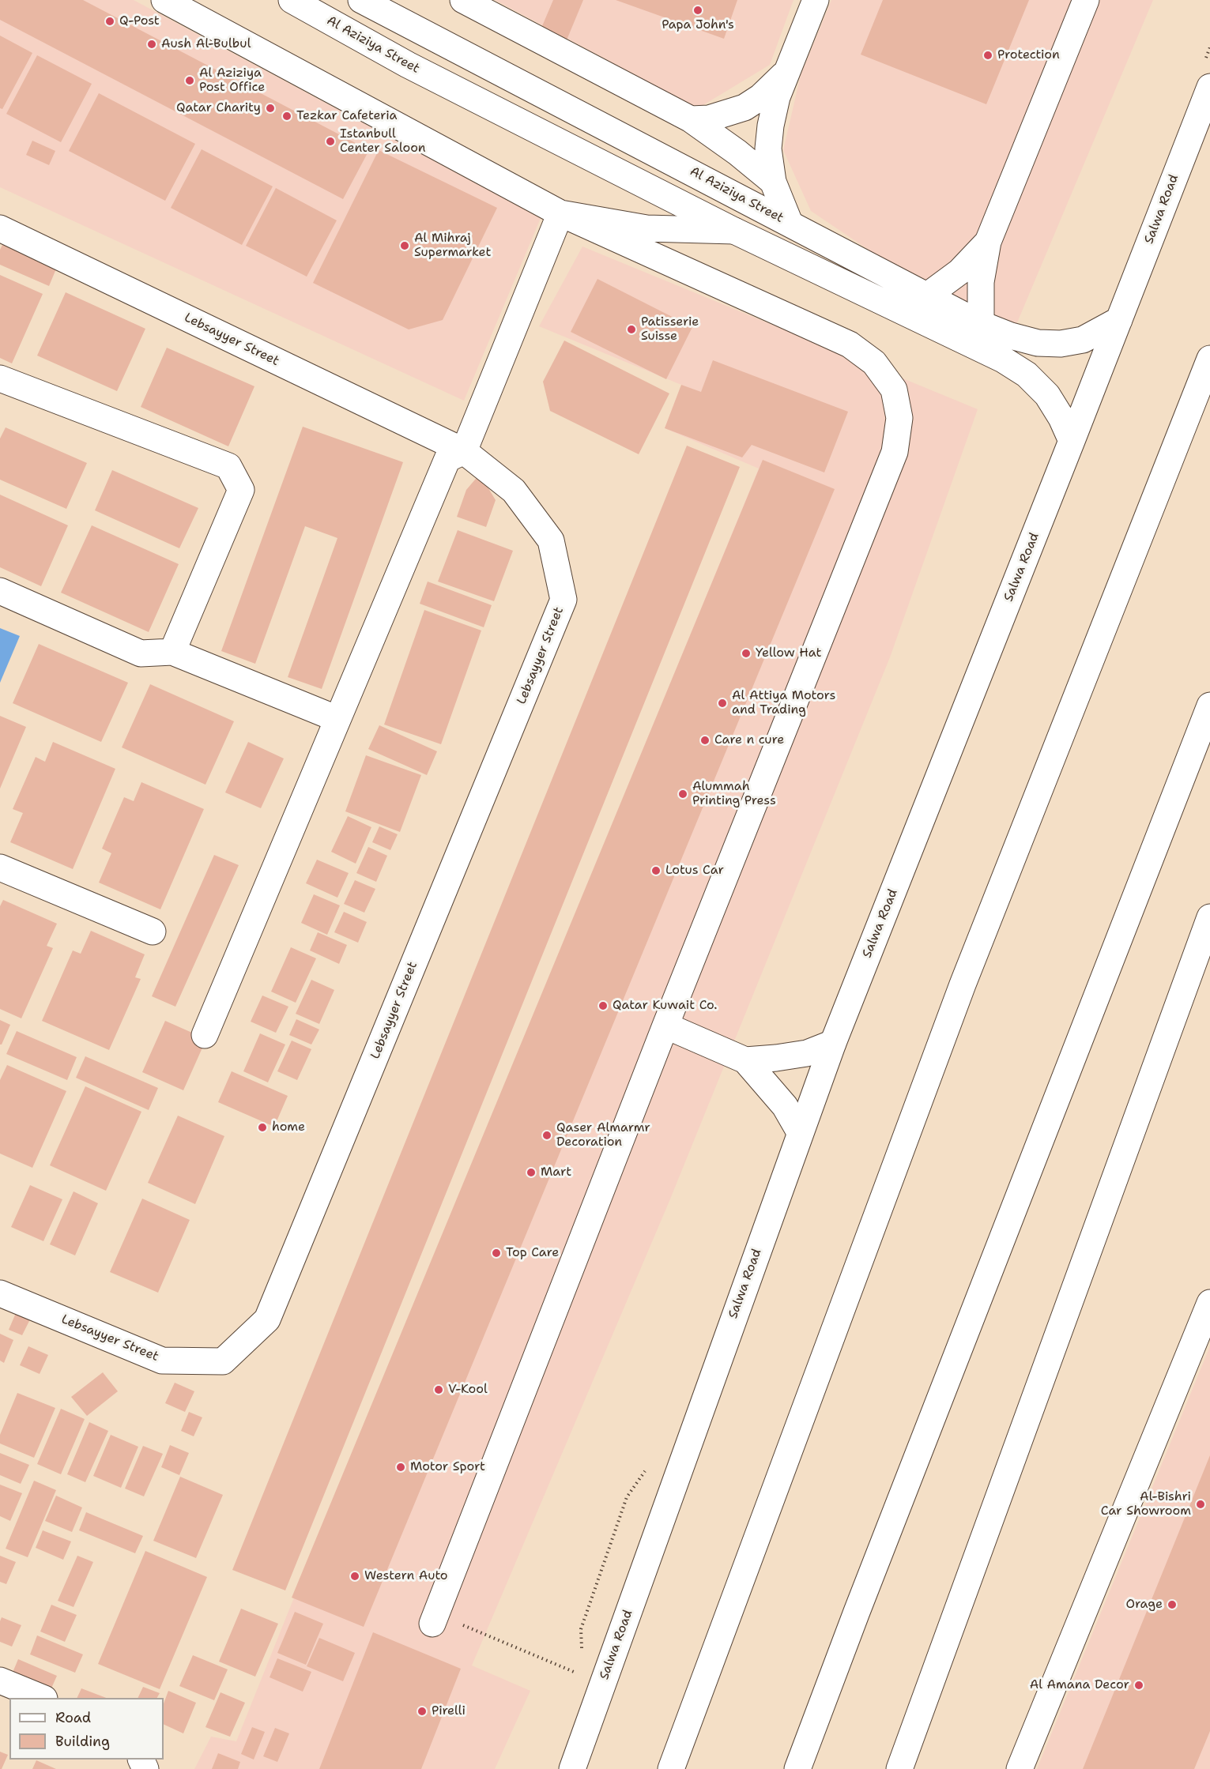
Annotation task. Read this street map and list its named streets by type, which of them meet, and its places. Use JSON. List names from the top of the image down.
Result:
{
  "streets": {
    "main road": ["Al Aziziya Street", "Salwa Road", "Lebsayyer Street"]
  },
  "crossings": [
    ["Al Aziziya Street", "Salwa Road"]
  ],
  "places": [
    "Papa John's",
    "Q-Post",
    "Aush Al-Bulbul",
    "Protection",
    "Al Aziziya Post Office",
    "Qatar Charity",
    "Tezkar Cafeteria",
    "Istanbull Center Saloon",
    "Al Mihraj Supermarket",
    "Patisserie Suisse",
    "Yellow Hat",
    "Al Attiya Motors and Trading",
    "Care n cure",
    "Alummah Printing Press",
    "Lotus Car",
    "Qatar Kuwait Co.",
    "home",
    "Qaser Almarmr Decoration",
    "Mart",
    "Top Care",
    "V-Kool",
    "Motor Sport",
    "Al-Bishri Car Showroom",
    "Western Auto",
    "Orage",
    "Al Amana Decor",
    "Pirelli"
  ],
  "legend": ["Road", "Building"]
}
